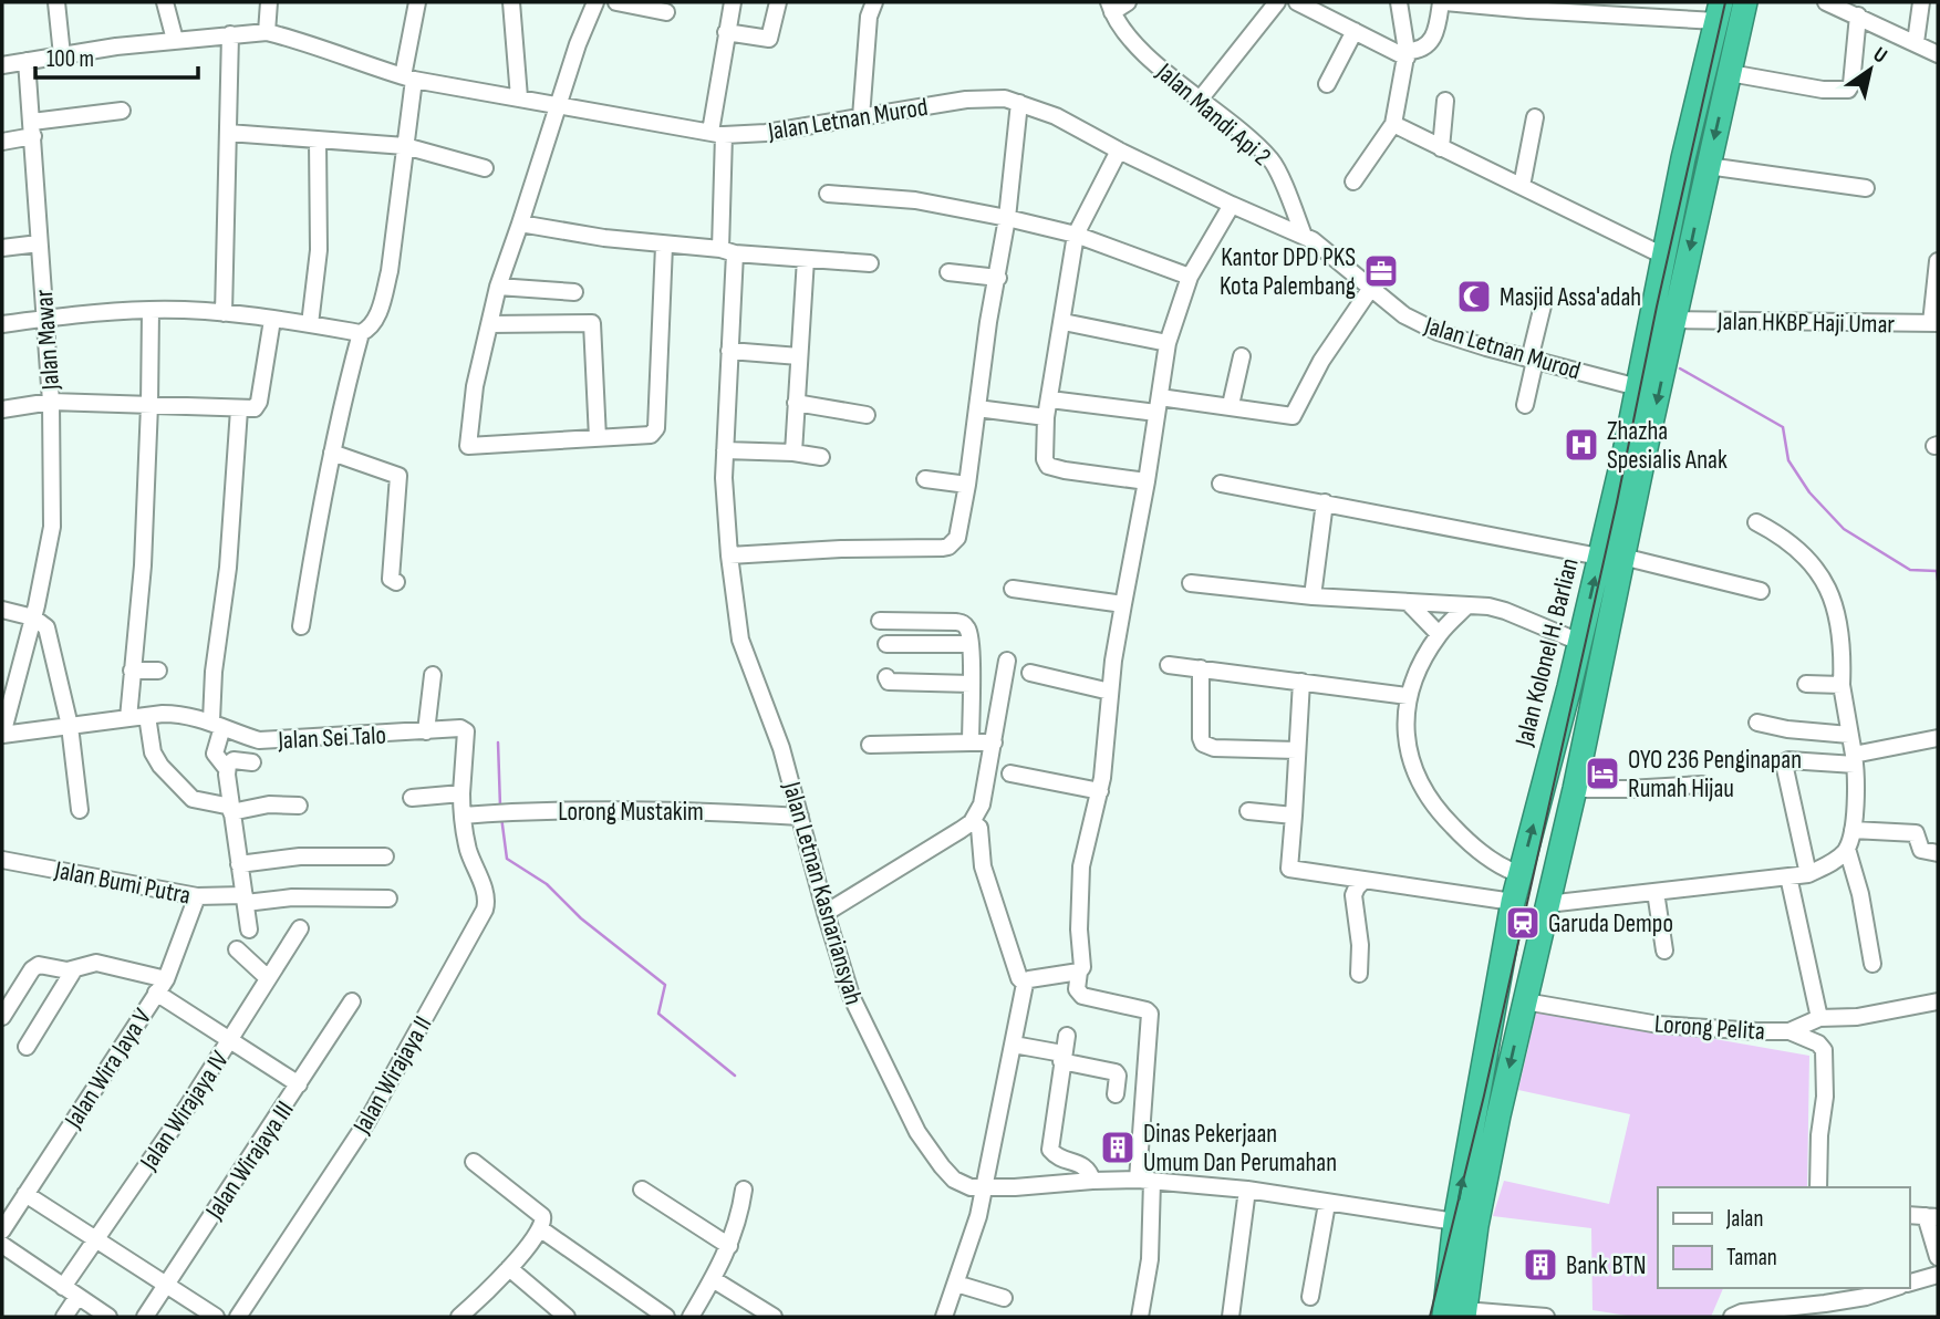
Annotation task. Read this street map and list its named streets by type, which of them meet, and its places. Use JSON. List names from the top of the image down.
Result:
{
  "streets": {
    "highway": ["Jalan Kolonel H. Barlian"],
    "street": [
      "Jalan Mandi Api 2",
      "Jalan Letnan Murod",
      "Jalan HKBP Haji Umar",
      "Jalan Mawar",
      "Jalan Sei Talo",
      "Lorong Mustakim",
      "Jalan Bumi Putra",
      "Jalan Letnan Kasnariansyah",
      "Lorong Pelita",
      "Jalan Wira Jaya V",
      "Jalan Wirajaya II",
      "Jalan Wirajaya IV",
      "Jalan Wirajaya III"
    ]
  },
  "crossings": [
    ["Jalan Mandi Api 2", "Jalan Letnan Murod"],
    ["Jalan Letnan Murod", "Jalan Mawar"],
    ["Jalan Letnan Murod", "Jalan Kolonel H. Barlian"],
    ["Jalan Letnan Murod", "Jalan Letnan Kasnariansyah"],
    ["Jalan Mawar", "Jalan Sei Talo"],
    ["Jalan Kolonel H. Barlian", "Jalan Letnan Kasnariansyah"],
    ["Jalan Sei Talo", "Lorong Mustakim"],
    ["Jalan Sei Talo", "Jalan Wirajaya II"],
    ["Lorong Mustakim", "Jalan Letnan Kasnariansyah"],
    ["Lorong Mustakim", "Jalan Wirajaya II"],
    ["Jalan Bumi Putra", "Jalan Wira Jaya V"]
  ],
  "places": {
    "office": ["Kantor DPD PKS Kota Palembang"],
    "mosque": ["Masjid Assa'adah"],
    "hospital": ["Zhazha Spesialis Anak"],
    "hotel": ["OYO 236 Penginapan Rumah Hijau"],
    "station": ["Garuda Dempo"],
    "building": ["Dinas Pekerjaan Umum Dan Perumahan", "Bank BTN"]
  },
  "legend": ["Jalan", "Taman"],
  "scale_bar": "100 m",
  "north": "top right"
}
